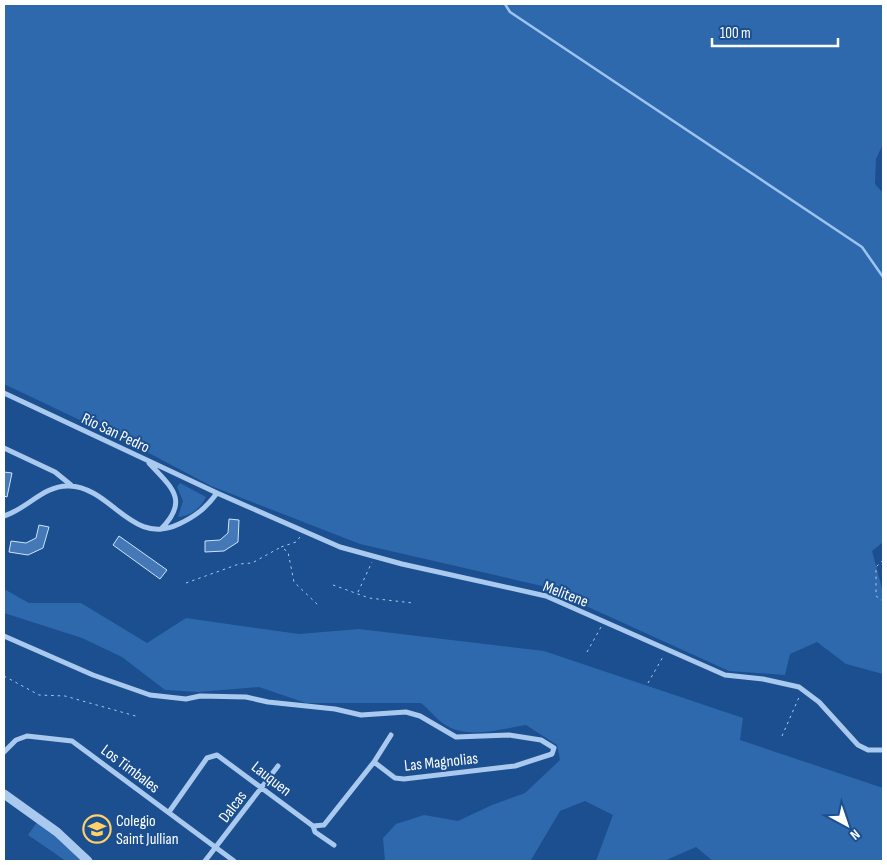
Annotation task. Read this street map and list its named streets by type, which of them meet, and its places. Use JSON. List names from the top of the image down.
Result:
{
  "streets": {
    "street": [
      "Río San Pedro",
      "Melitene",
      "Las Magnolias",
      "Los Timbales",
      "Lauquen",
      "Dalcas"
    ]
  },
  "crossings": [
    ["Río San Pedro", "Melitene"],
    ["Las Magnolias", "Lauquen"],
    ["Los Timbales", "Lauquen"],
    ["Los Timbales", "Dalcas"],
    ["Lauquen", "Dalcas"]
  ],
  "places": {
    "school or university": ["Colegio Saint Jullian"]
  },
  "scale_bar": "100 m",
  "north": "bottom right"
}
